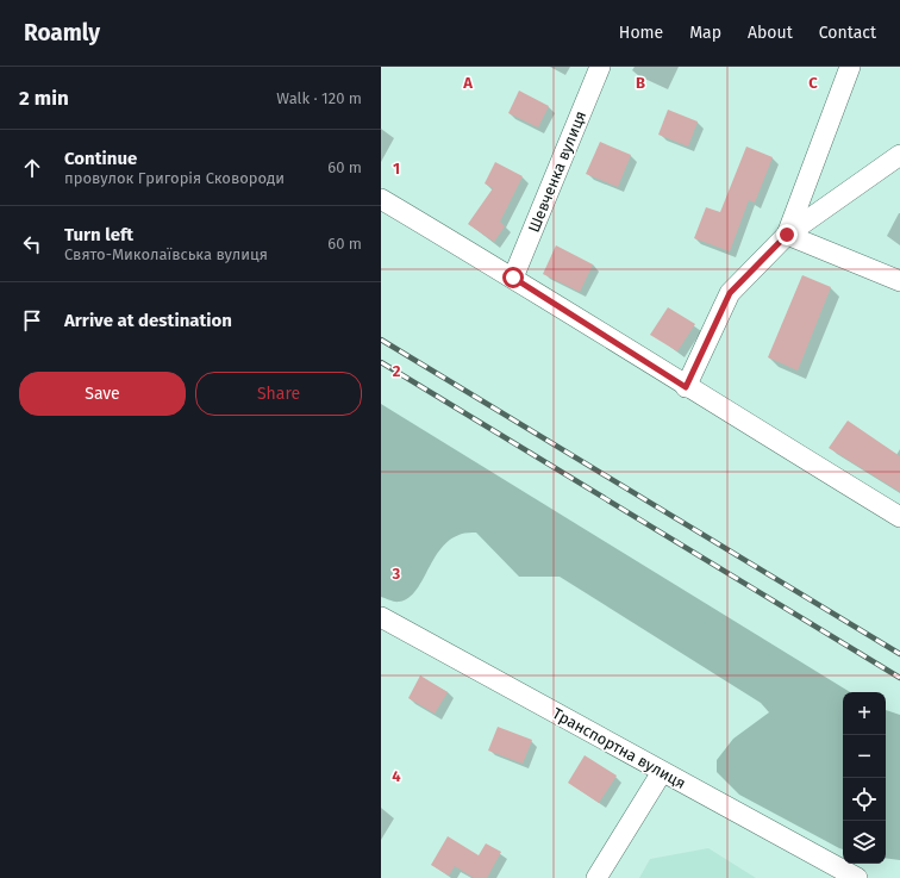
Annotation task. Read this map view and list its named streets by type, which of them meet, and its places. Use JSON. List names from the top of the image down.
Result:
{
  "streets": {
    "street": ["Шевченка вулиця", "Транспортна вулиця"]
  },
  "page": {
    "header": "Roamly",
    "nav": [
      "Home",
      "Map",
      "About",
      "Contact"
    ],
    "heading": ["2 min", "Walk · 120 m"],
    "list": [
      ["Continue", "провулок Григорія Сковороди", "60 m"],
      ["Turn left", "Свято-Миколаївська вулиця", "60 m"],
      "Arrive at destination"
    ],
    "buttons": ["Save", "Share"],
    "map_buttons": ["+", "−"]
  },
  "grid": {
    "columns": ["A", "B", "C"],
    "rows": [
      "1",
      "2",
      "3",
      "4"
    ]
  }
}
